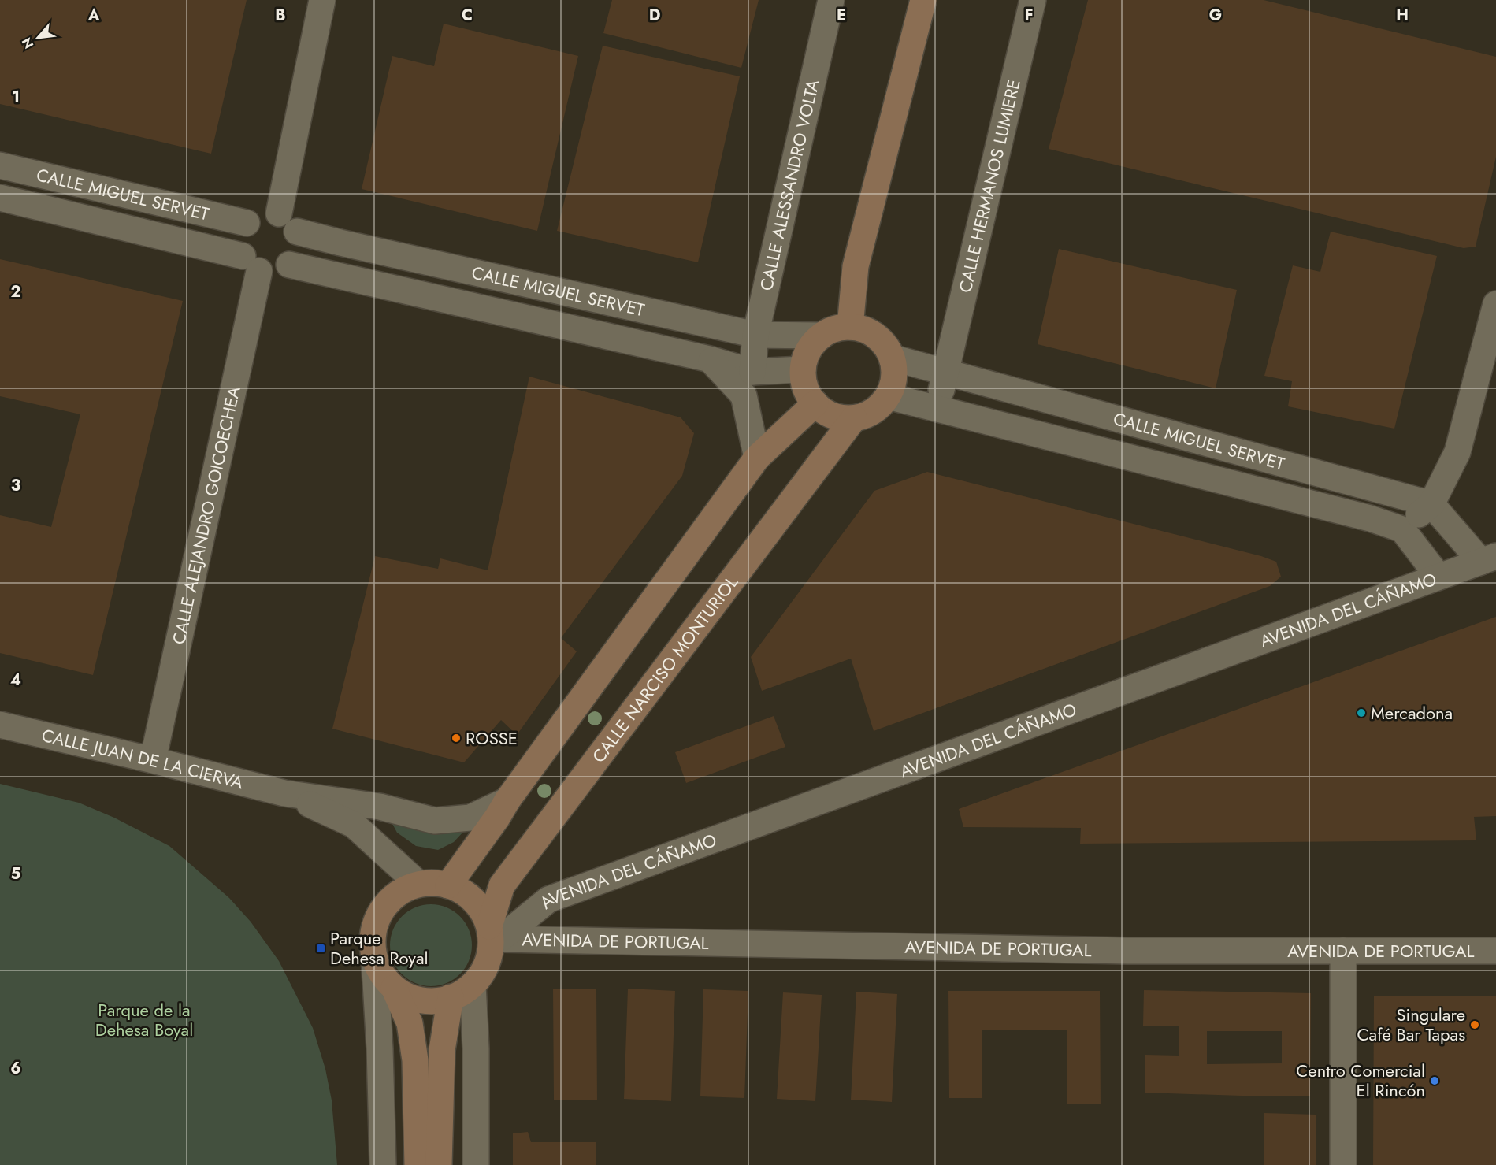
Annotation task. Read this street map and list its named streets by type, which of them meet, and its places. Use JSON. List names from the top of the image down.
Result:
{
  "streets": {
    "main road": ["CALLE NARCISO MONTURIOL"],
    "street": [
      "CALLE ALESSANDRO VOLTA",
      "CALLE HERMANOS LUMIERE",
      "CALLE MIGUEL SERVET",
      "CALLE ALEJANDRO GOICOECHEA",
      "AVENIDA DEL CÁÑAMO",
      "CALLE JUAN DE LA CIERVA",
      "AVENIDA DE PORTUGAL"
    ]
  },
  "crossings": [
    ["CALLE ALESSANDRO VOLTA", "CALLE MIGUEL SERVET"],
    ["CALLE HERMANOS LUMIERE", "CALLE MIGUEL SERVET"],
    ["CALLE MIGUEL SERVET", "CALLE ALEJANDRO GOICOECHEA"],
    ["CALLE MIGUEL SERVET", "CALLE NARCISO MONTURIOL"],
    ["CALLE ALEJANDRO GOICOECHEA", "CALLE JUAN DE LA CIERVA"],
    ["AVENIDA DEL CÁÑAMO", "CALLE NARCISO MONTURIOL"],
    ["AVENIDA DEL CÁÑAMO", "AVENIDA DE PORTUGAL"],
    ["CALLE NARCISO MONTURIOL", "AVENIDA DE PORTUGAL"]
  ],
  "parks": ["Parque de la Dehesa Boyal"],
  "places": {
    "other": [
      "Mercadona",
      "ROSSE",
      "Singulare Café Bar Tapas",
      "Centro Comercial El Rincón"
    ],
    "transit": ["Parque Dehesa Royal"]
  },
  "north": "bottom left",
  "grid": {
    "columns": [
      "A",
      "B",
      "C",
      "D",
      "E",
      "F",
      "G",
      "H"
    ],
    "rows": [
      "1",
      "2",
      "3",
      "4",
      "5",
      "6"
    ]
  }
}
